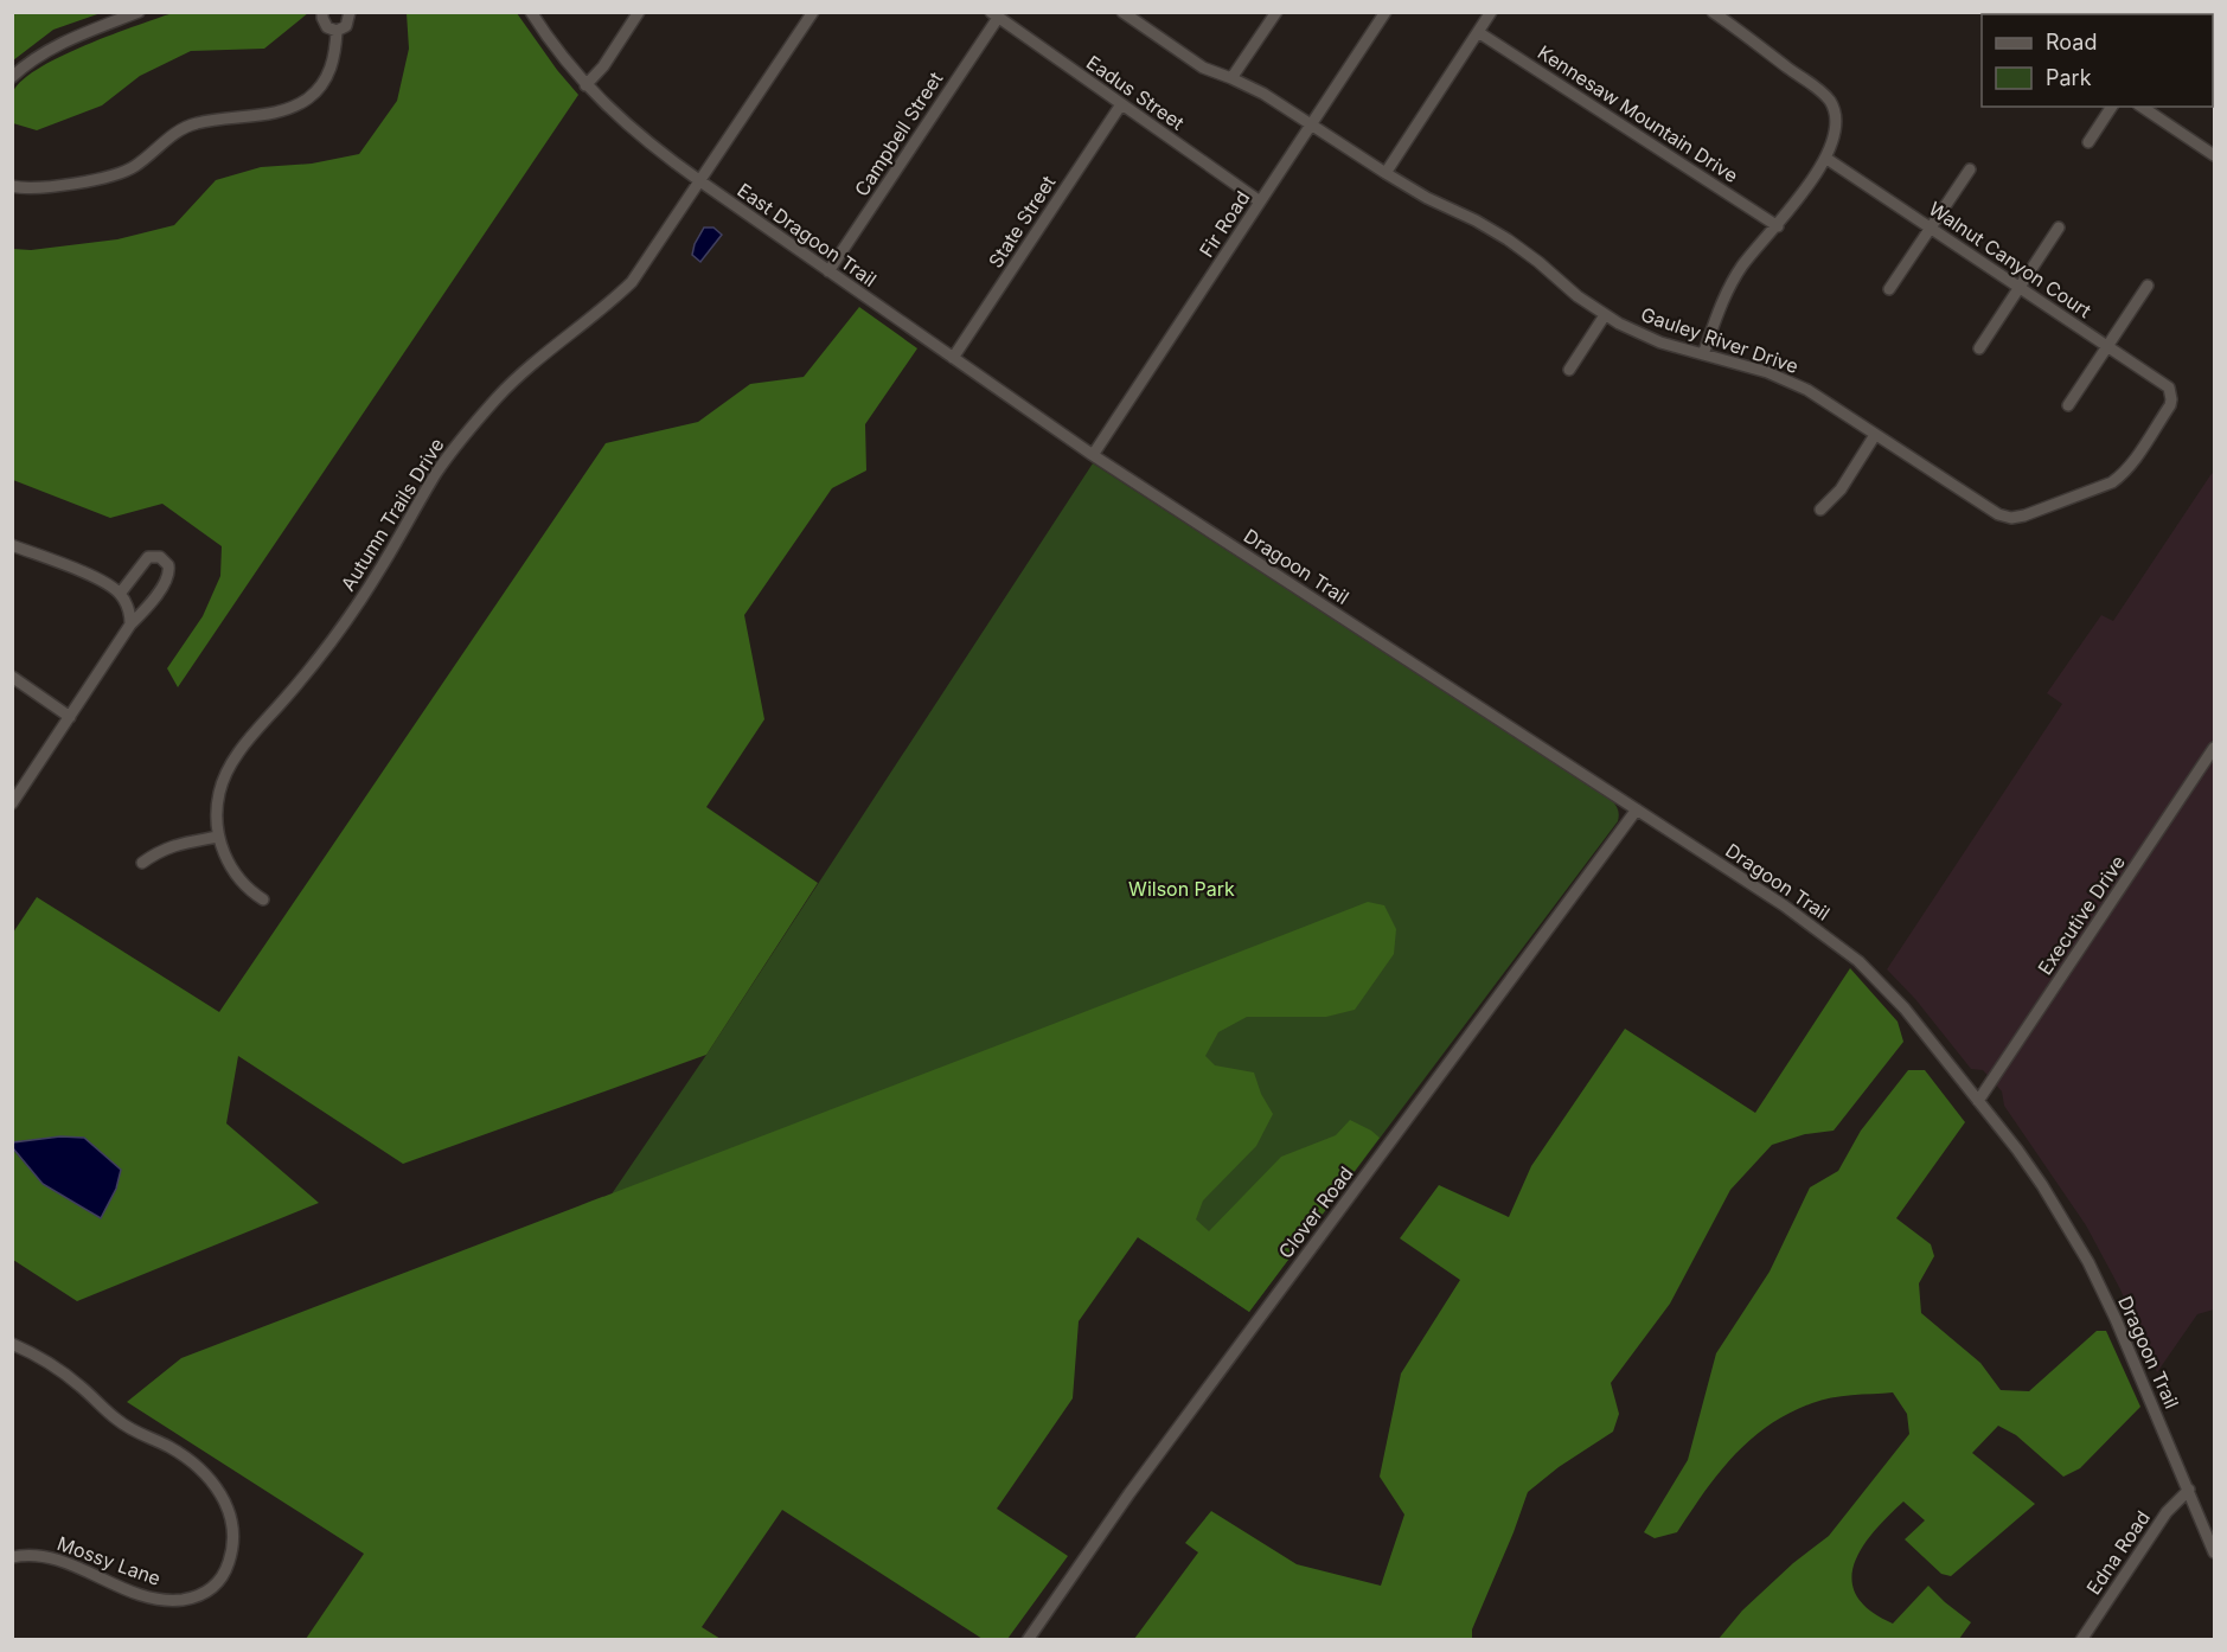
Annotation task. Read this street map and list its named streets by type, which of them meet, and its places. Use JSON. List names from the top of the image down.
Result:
{
  "streets": {
    "street": [
      "Eadus Street",
      "Kennesaw Mountain Drive",
      "Campbell Street",
      "State Street",
      "Fir Road",
      "East Dragoon Trail",
      "Walnut Canyon Court",
      "Gauley River Drive",
      "Autumn Trails Drive",
      "Dragoon Trail",
      "Executive Drive",
      "Clover Road",
      "Edna Road",
      "Mossy Lane"
    ]
  },
  "crossings": [
    ["Eadus Street", "Campbell Street"],
    ["Eadus Street", "State Street"],
    ["Eadus Street", "Fir Road"],
    ["Campbell Street", "East Dragoon Trail"],
    ["State Street", "East Dragoon Trail"],
    ["Fir Road", "East Dragoon Trail"],
    ["Fir Road", "Gauley River Drive"],
    ["Fir Road", "Dragoon Trail"],
    ["East Dragoon Trail", "Autumn Trails Drive"],
    ["East Dragoon Trail", "Dragoon Trail"],
    ["Walnut Canyon Court", "Gauley River Drive"],
    ["Dragoon Trail", "Executive Drive"],
    ["Dragoon Trail", "Clover Road"],
    ["Dragoon Trail", "Edna Road"]
  ],
  "parks": ["Wilson Park"],
  "legend": ["Road", "Park"]
}
